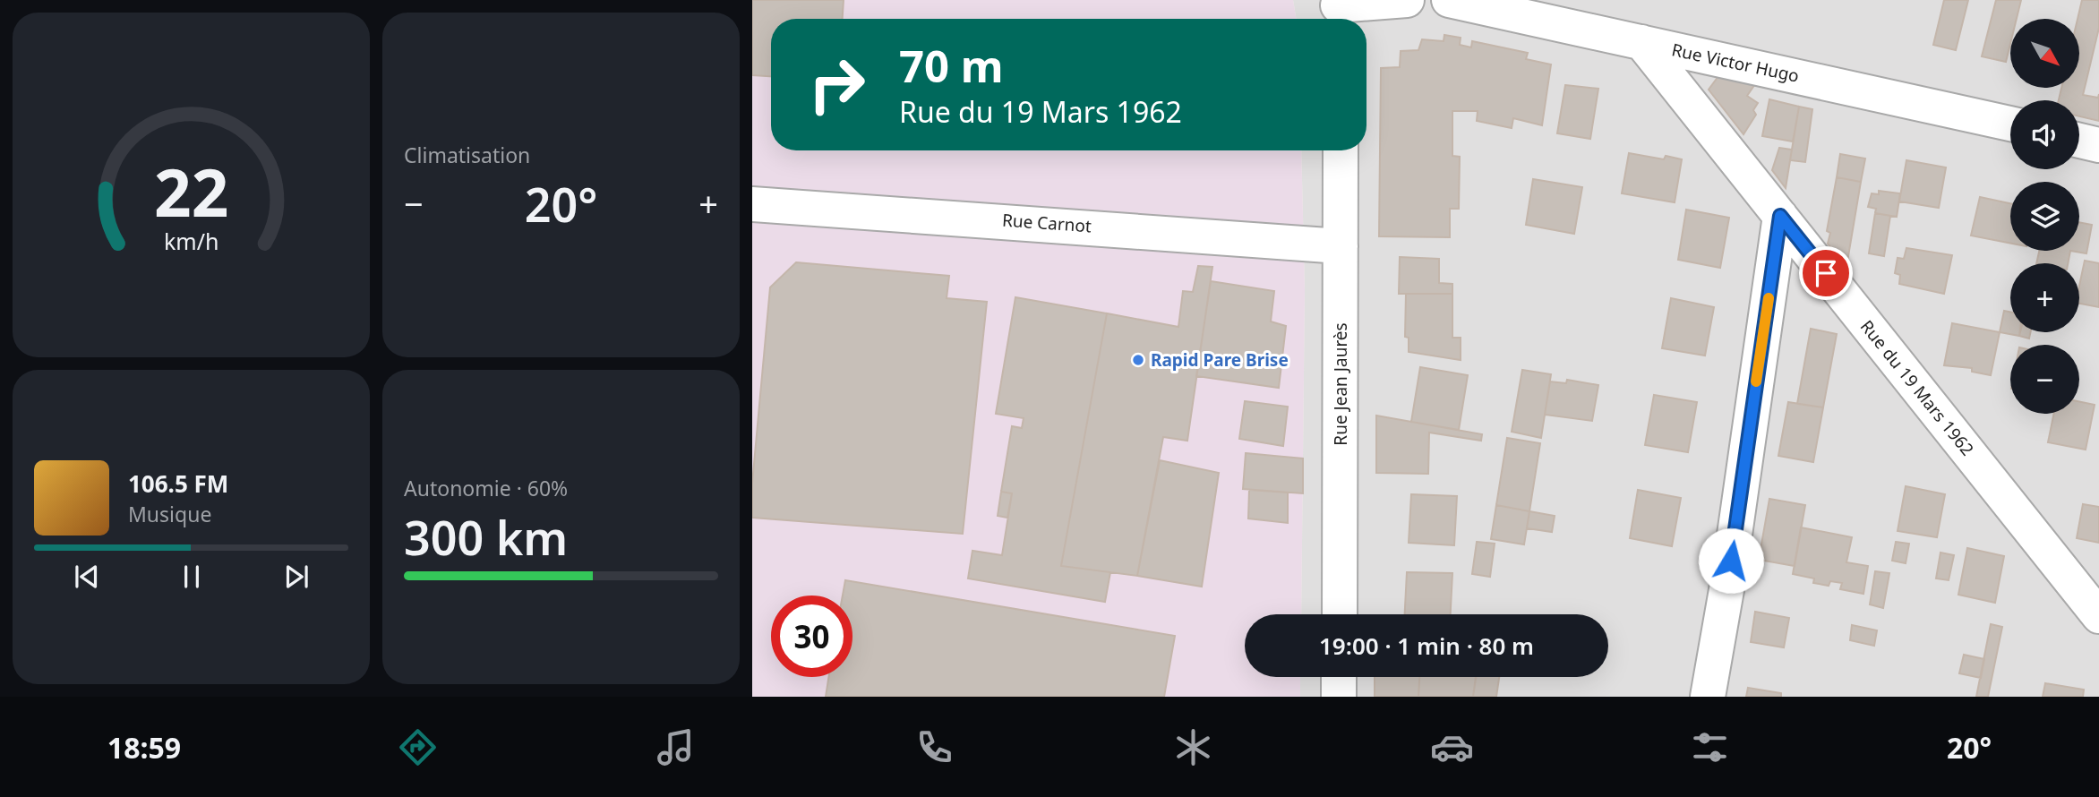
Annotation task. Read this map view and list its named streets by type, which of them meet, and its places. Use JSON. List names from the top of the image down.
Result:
{
  "streets": {
    "street": [
      "Rue Victor Hugo",
      "Rue Carnot",
      "Rue Jean Jaurès",
      "Rue du 19 Mars 1962"
    ]
  },
  "crossings": [
    ["Rue Victor Hugo", "Rue du 19 Mars 1962"],
    ["Rue Carnot", "Rue Jean Jaurès"]
  ],
  "places": ["Rapid Pare Brise"],
  "north": "bottom right",
  "page": {
    "tile": [
      "Climatisation",
      ["Autonomie · 60%", "300 km"]
    ],
    "map_buttons": ["+", "−"],
    "turn": ["70 m", "Rue du 19 Mars 1962"],
    "heat": ["−", "20°", "+"],
    "song": ["106.5 FM", "Musique"],
    "limit": "30",
    "trip": "19:00 · 1 min · 80 m",
    "tabs": ["18:59", "20°"],
    "gauge": ["22", "km/h"]
  }
}
